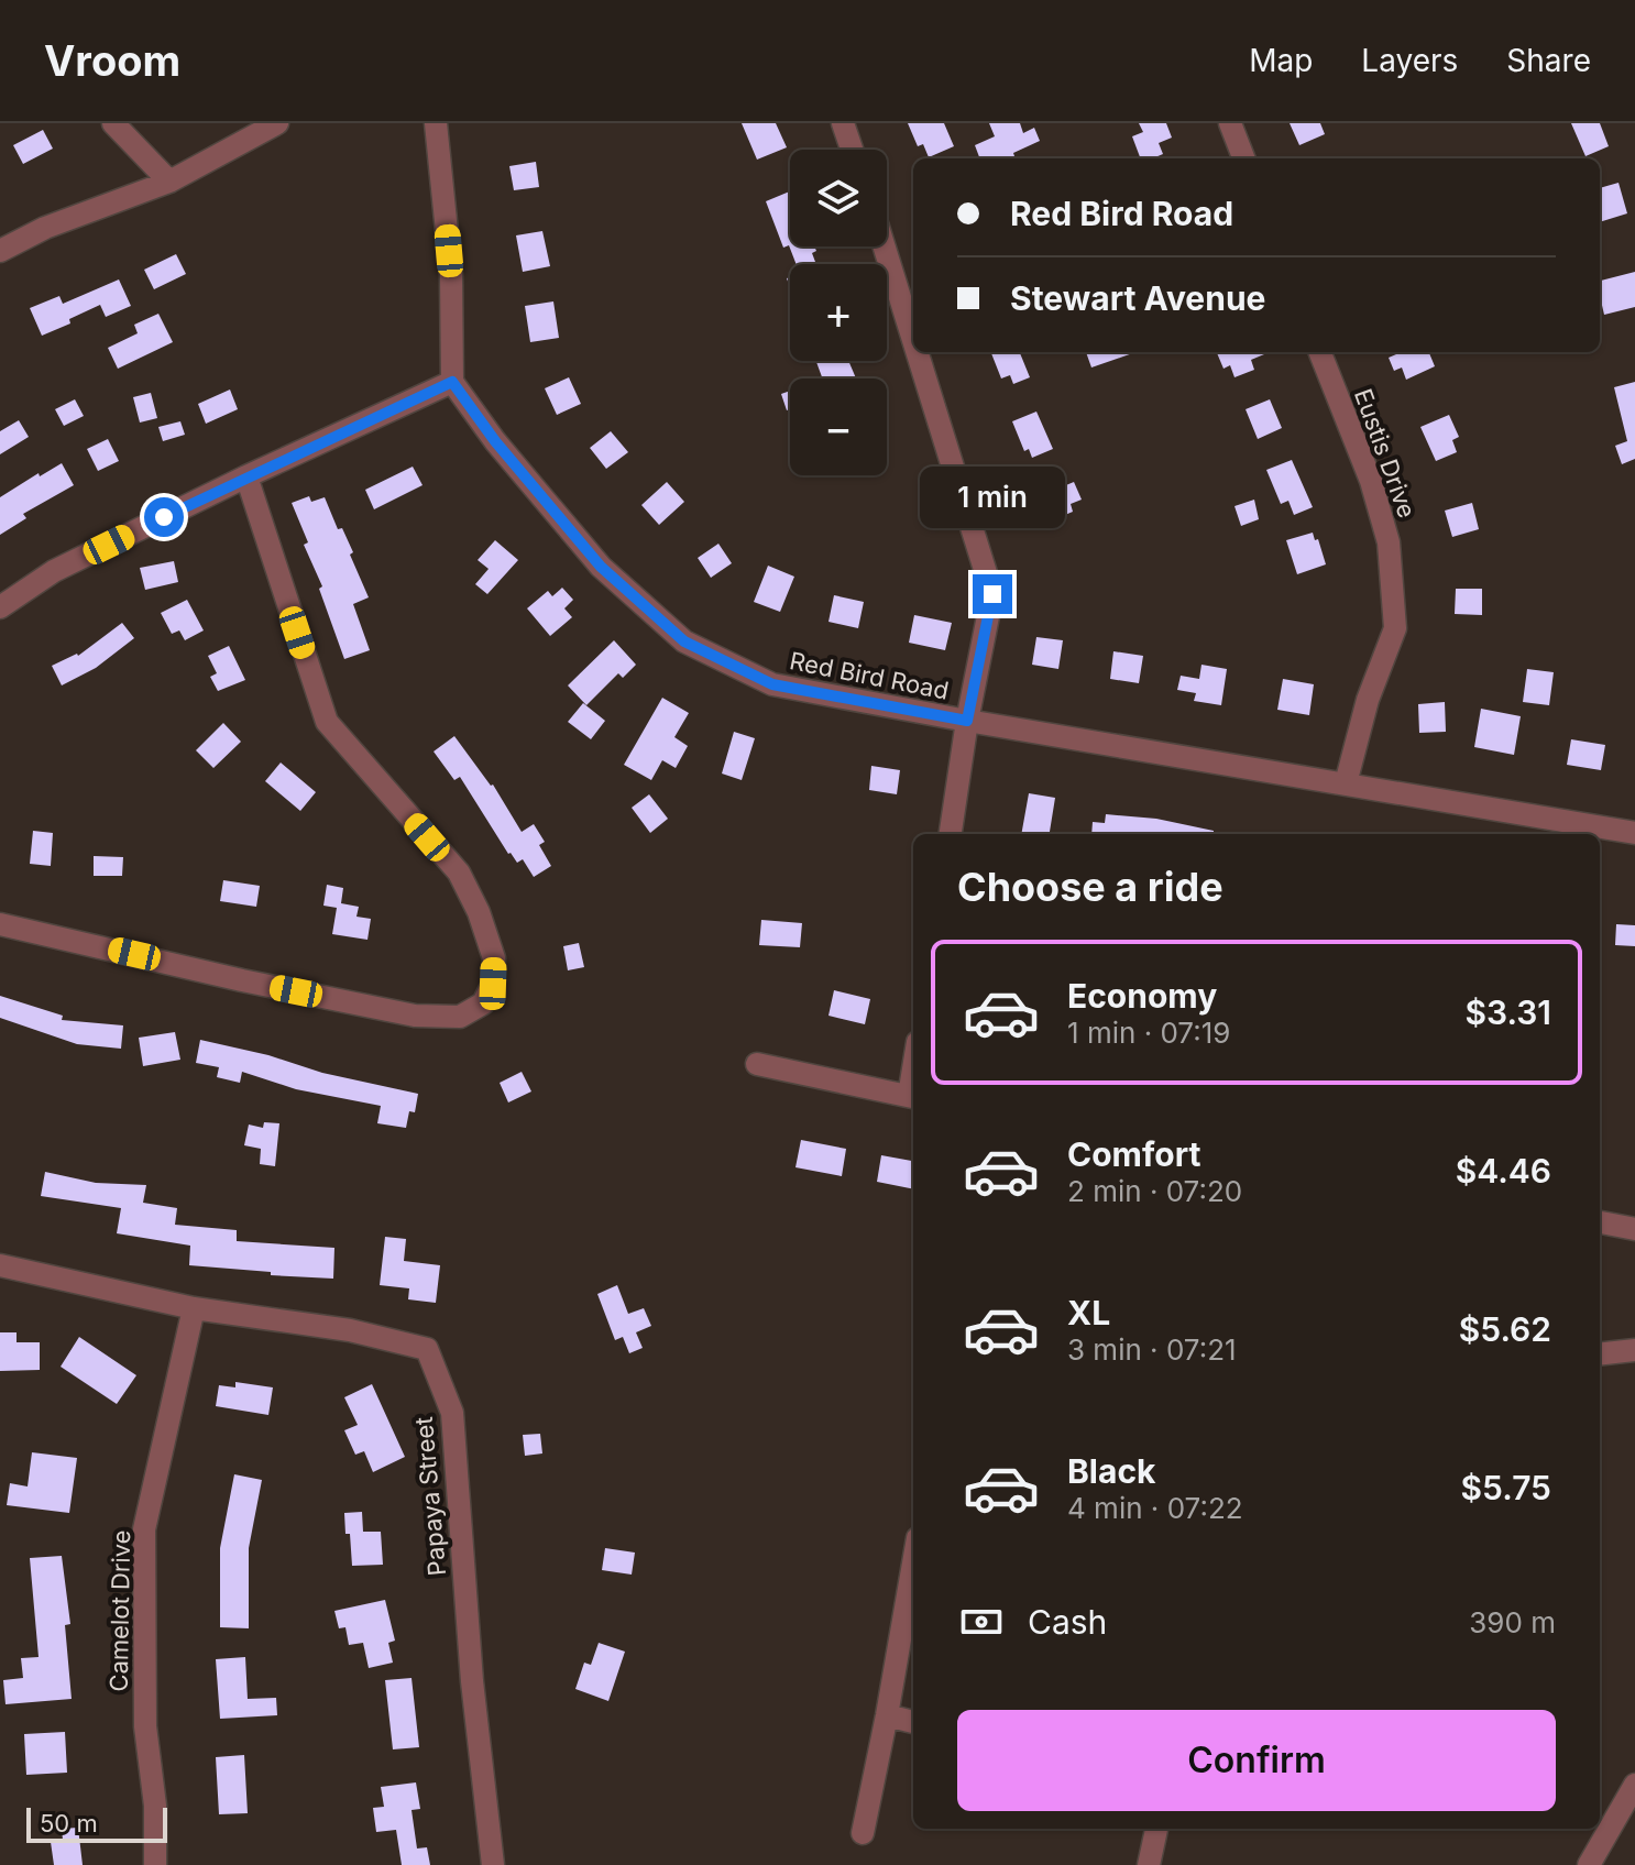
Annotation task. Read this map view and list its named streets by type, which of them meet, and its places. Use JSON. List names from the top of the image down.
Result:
{
  "streets": {
    "street": [
      "Eustis Drive",
      "Red Bird Road",
      "Papaya Street",
      "Camelot Drive"
    ]
  },
  "crossings": [
    ["Eustis Drive", "Red Bird Road"],
    ["Papaya Street", "Camelot Drive"]
  ],
  "scale_bar": "50 m",
  "page": {
    "header": "Vroom",
    "nav": ["Map", "Layers", "Share"],
    "map_buttons": ["+", "−"],
    "banner": ["Red Bird Road", "Stewart Avenue"],
    "bubble": "1 min",
    "heading": "Choose a ride",
    "list": [
      {
        "name": "Economy",
        "note": "1 min · 07:19",
        "value": "$3.31"
      },
      {
        "name": "Comfort",
        "note": "2 min · 07:20",
        "value": "$4.46"
      },
      {
        "name": "XL",
        "note": "3 min · 07:21",
        "value": "$5.62"
      },
      {
        "name": "Black",
        "note": "4 min · 07:22",
        "value": "$5.75"
      }
    ],
    "pay": ["Cash", "390 m"],
    "buttons": "Confirm",
    "scale": "50 m"
  }
}
